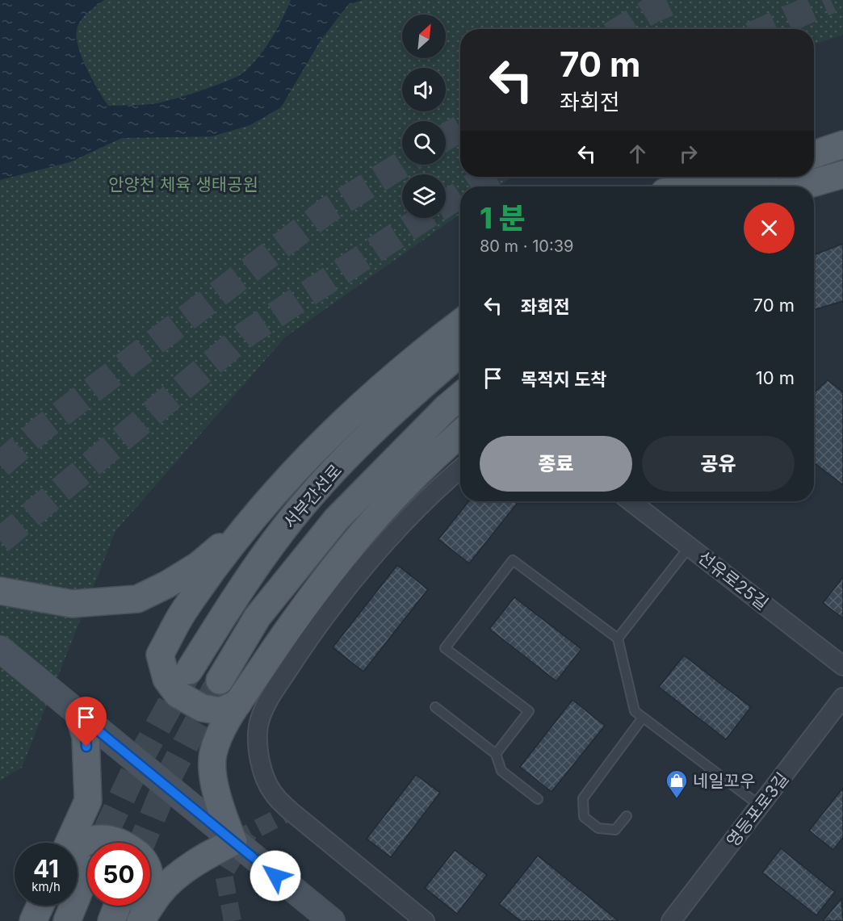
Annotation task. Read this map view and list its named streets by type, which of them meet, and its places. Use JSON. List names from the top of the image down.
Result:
{
  "streets": {
    "main road": ["서부간선로"],
    "street": ["선유로25길", "영등포로3길"]
  },
  "parks": ["안양천 체육 생태공원"],
  "places": {
    "shop": ["네일꼬우"]
  },
  "north": "top right",
  "page": {
    "turn": ["70 m", "좌회전"],
    "heading": ["1 분", "80 m · 10:39"],
    "list": [
      {
        "name": "좌회전",
        "value": "70 m"
      },
      {
        "name": "목적지 도착",
        "value": "10 m"
      }
    ],
    "buttons": ["종료", "공유"],
    "speed": "41 km/h",
    "limit": "50"
  }
}
